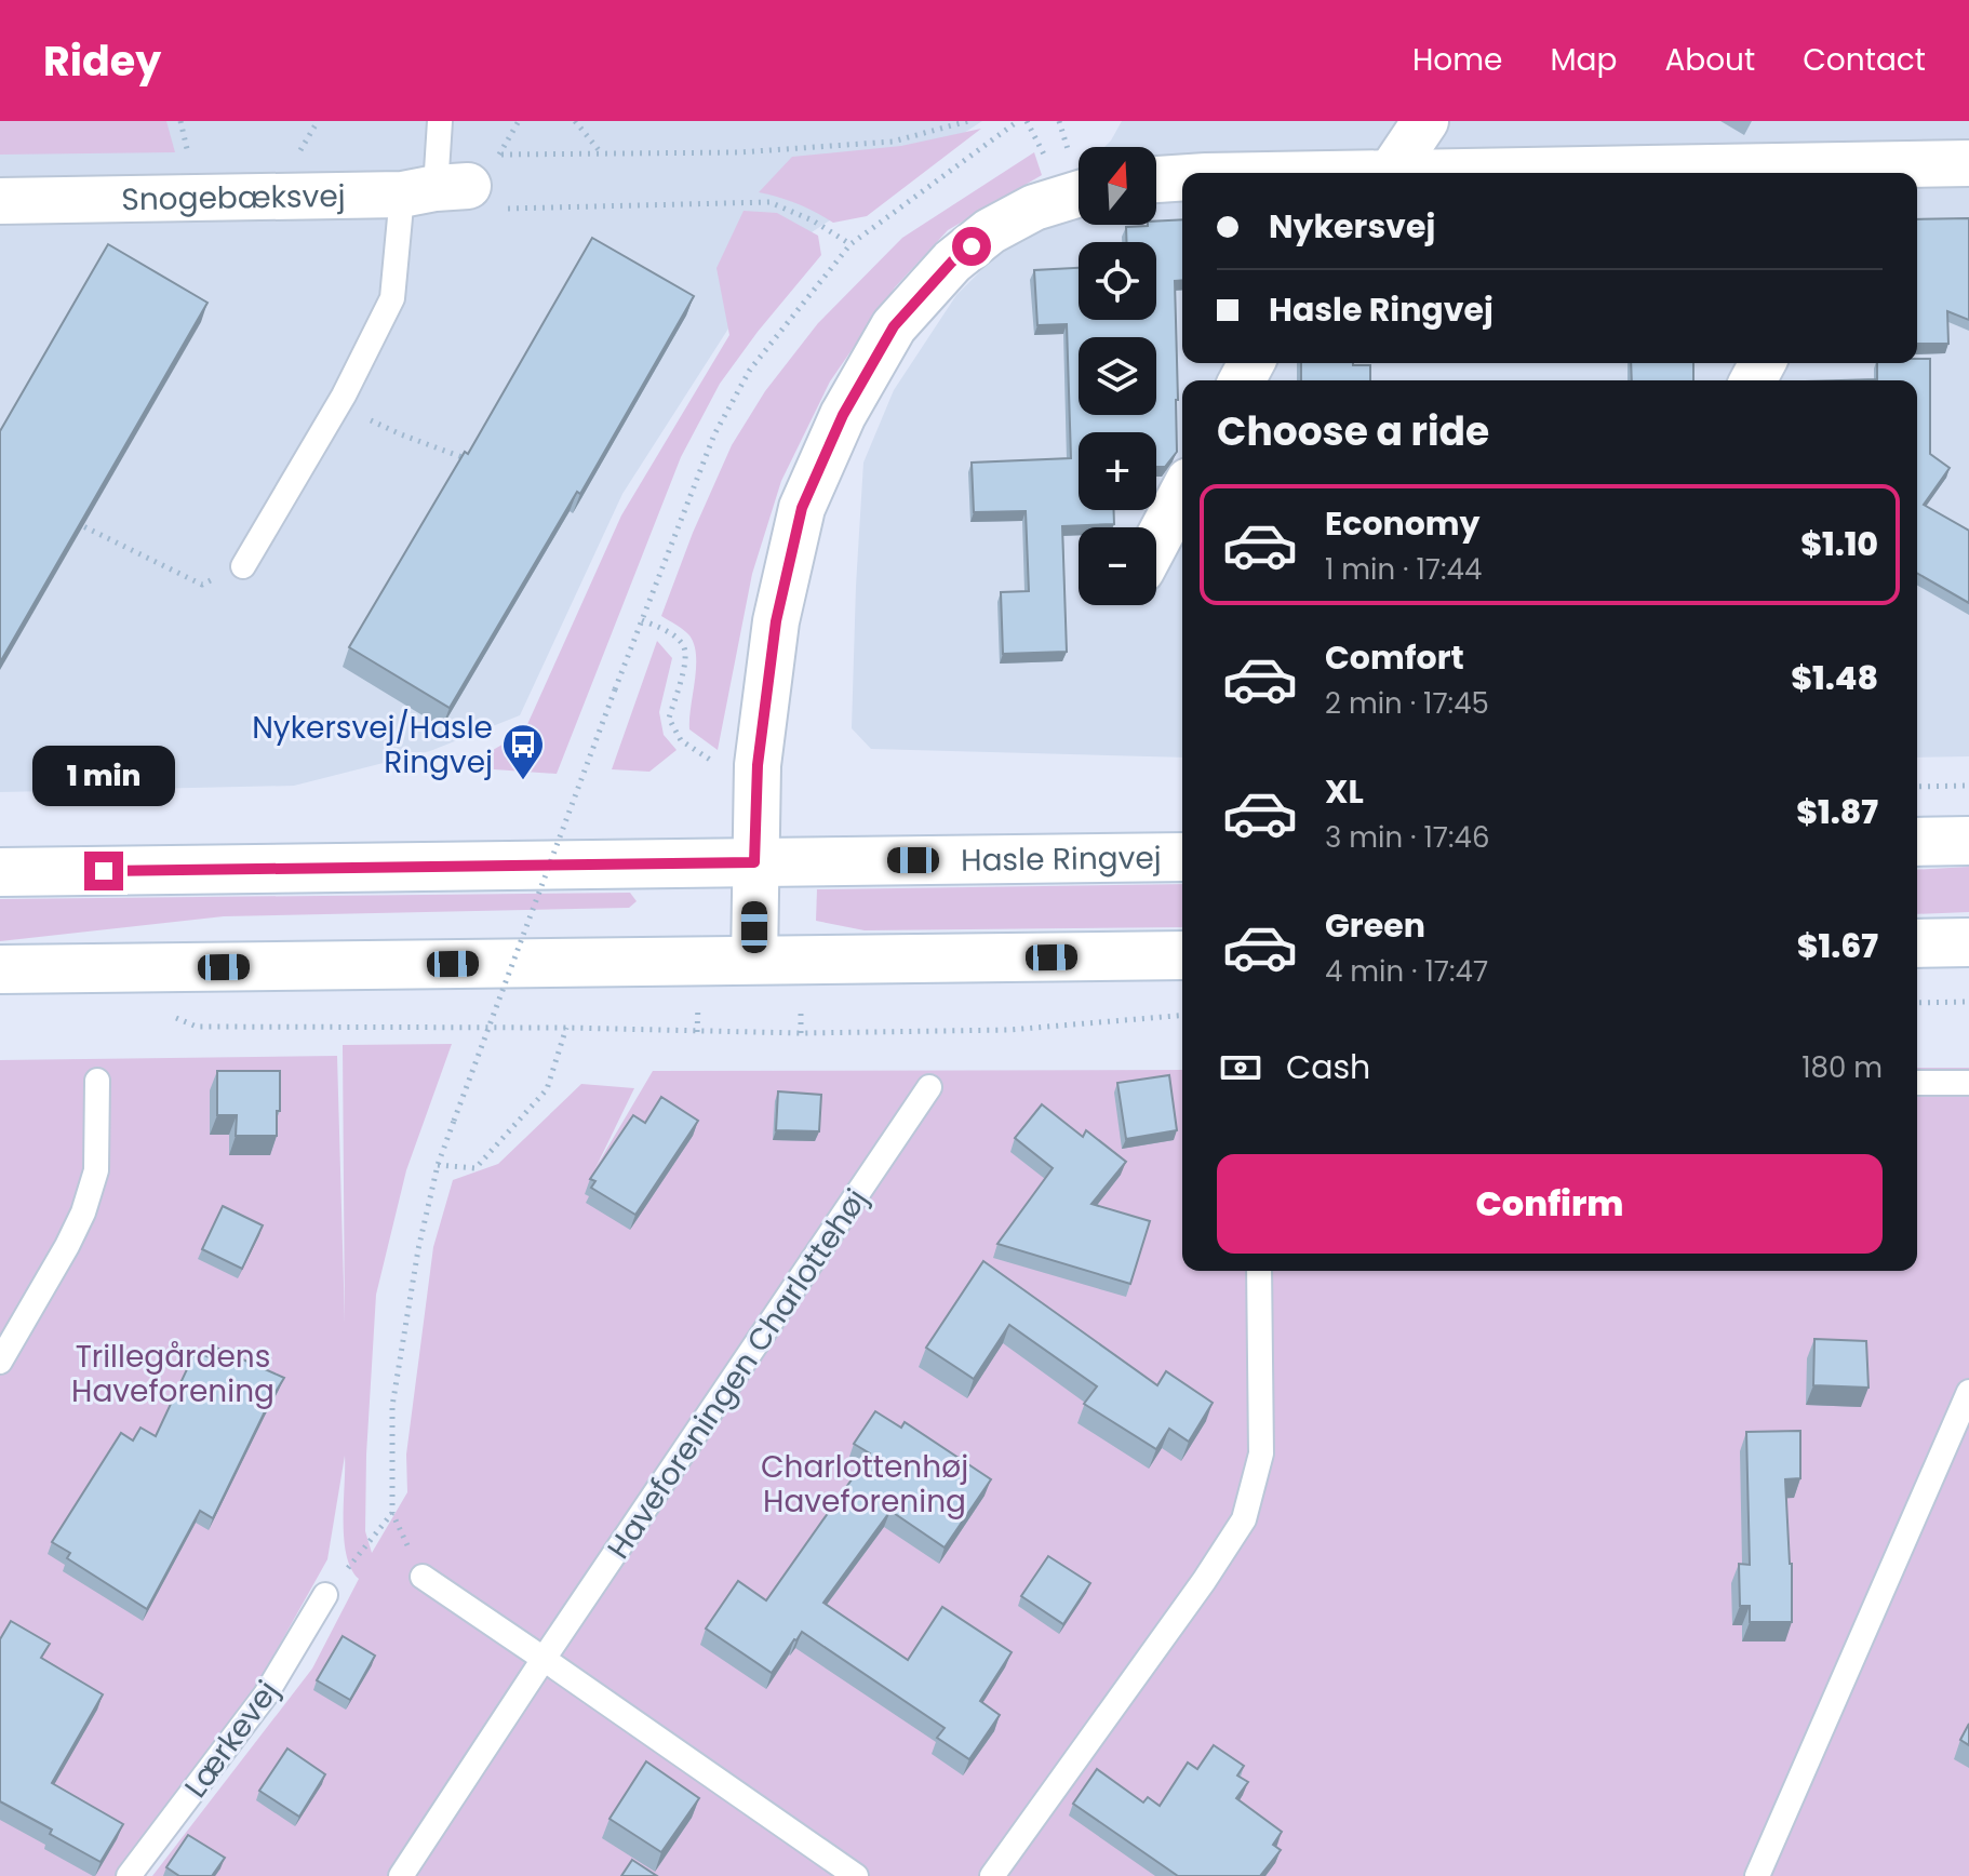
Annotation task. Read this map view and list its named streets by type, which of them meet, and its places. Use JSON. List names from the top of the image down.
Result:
{
  "streets": {
    "main road": ["Hasle Ringvej"],
    "street": ["Snogebæksvej"],
    "lane": ["Haveforeningen Charlottehøj", "Lærkevej"]
  },
  "parks": ["Trillegårdens Haveforening", "Charlottenhøj Haveforening"],
  "places": {
    "bus stop": ["Nykersvej/Hasle Ringvej"]
  },
  "north": "top",
  "page": {
    "header": "Ridey",
    "nav": [
      "Home",
      "Map",
      "About",
      "Contact"
    ],
    "map_buttons": ["+", "−"],
    "banner": ["Nykersvej", "Hasle Ringvej"],
    "heading": "Choose a ride",
    "list": [
      {
        "name": "Economy",
        "note": "1 min · 17:44",
        "value": "$1.10"
      },
      {
        "name": "Comfort",
        "note": "2 min · 17:45",
        "value": "$1.48"
      },
      {
        "name": "XL",
        "note": "3 min · 17:46",
        "value": "$1.87"
      },
      {
        "name": "Green",
        "note": "4 min · 17:47",
        "value": "$1.67"
      }
    ],
    "bubble": "1 min",
    "pay": ["Cash", "180 m"],
    "buttons": "Confirm"
  }
}
